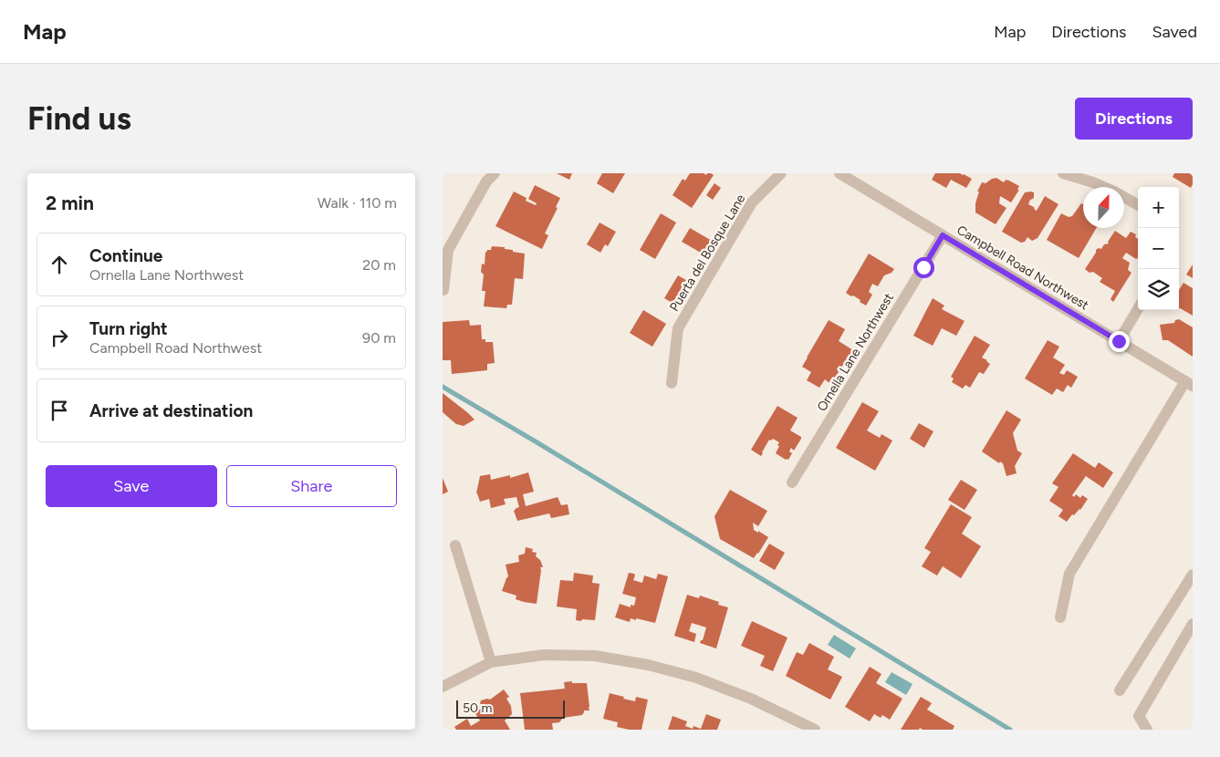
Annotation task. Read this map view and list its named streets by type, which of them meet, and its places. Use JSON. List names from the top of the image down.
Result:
{
  "streets": {
    "street": ["Puerta del Bosque Lane", "Campbell Road Northwest", "Ornella Lane Northwest"]
  },
  "crossings": [
    ["Campbell Road Northwest", "Ornella Lane Northwest"]
  ],
  "scale_bar": "50 m",
  "north": "top",
  "page": {
    "header": "Map",
    "nav": ["Map", "Directions", "Saved"],
    "buttons": [
      "Directions",
      ["Save", "Share"]
    ],
    "title": "Find us",
    "heading": ["2 min", "Walk · 110 m"],
    "map_buttons": ["+", "−"],
    "list": [
      ["Continue", "Ornella Lane Northwest", "20 m"],
      ["Turn right", "Campbell Road Northwest", "90 m"],
      "Arrive at destination"
    ],
    "scale": "50 m"
  }
}
